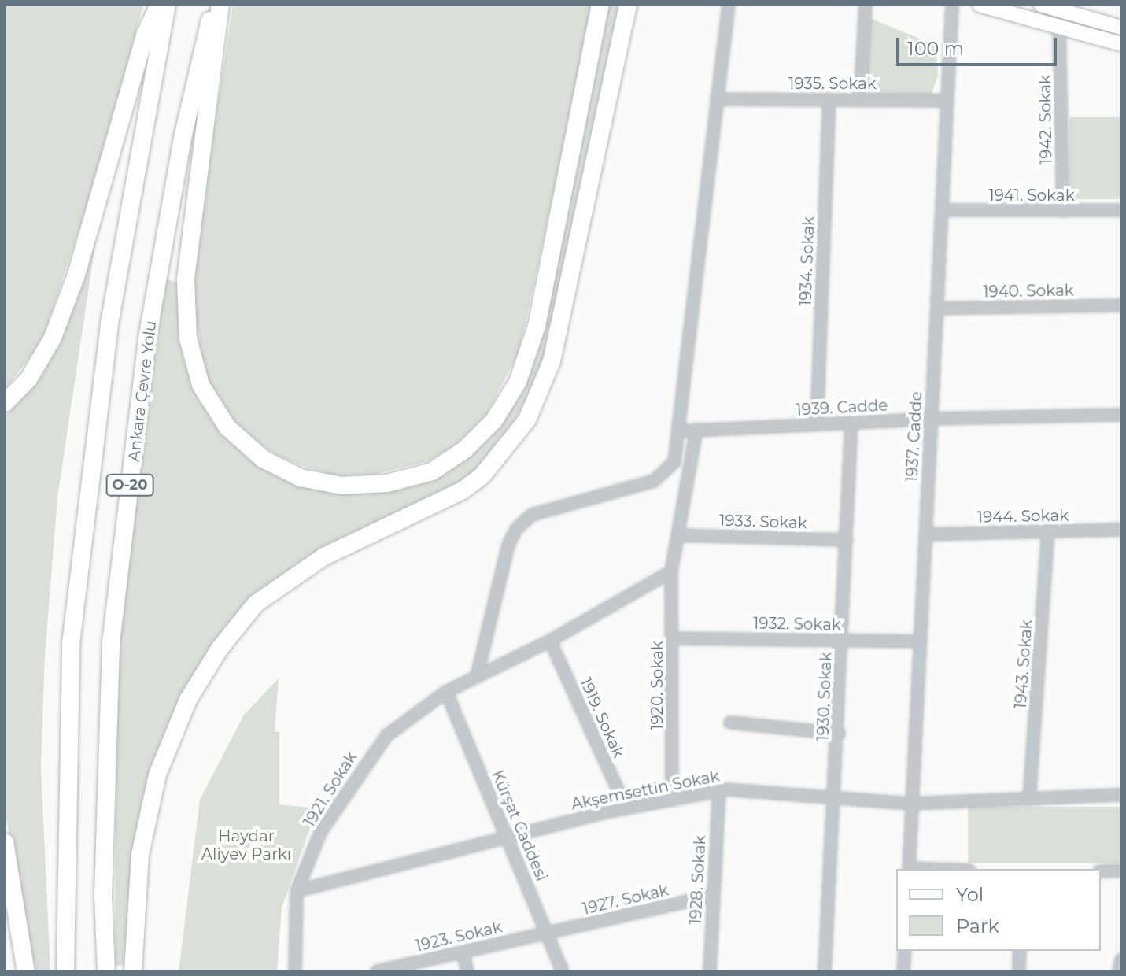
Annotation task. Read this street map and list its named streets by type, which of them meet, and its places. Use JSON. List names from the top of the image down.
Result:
{
  "streets": {
    "highway": ["Ankara Çevre Yolu", "O-20"],
    "street": [
      "1935. Sokak",
      "1942. Sokak",
      "1941. Sokak",
      "1934. Sokak",
      "1940. Sokak",
      "1939. Cadde",
      "1937. Cadde",
      "1944. Sokak",
      "1933. Sokak",
      "1932. Sokak",
      "1943. Sokak",
      "1920. Sokak",
      "1930. Sokak",
      "1919. Sokak",
      "1921. Sokak",
      "Akşemsettin Sokak",
      "Kürşat Caddesi",
      "1928. Sokak",
      "1927. Sokak",
      "1923. Sokak"
    ]
  },
  "crossings": [
    ["1935. Sokak", "1934. Sokak"],
    ["1935. Sokak", "1937. Cadde"],
    ["1942. Sokak", "1941. Sokak"],
    ["1941. Sokak", "1937. Cadde"],
    ["1934. Sokak", "1939. Cadde"],
    ["1940. Sokak", "1937. Cadde"],
    ["1939. Cadde", "1937. Cadde"],
    ["1939. Cadde", "1930. Sokak"],
    ["1937. Cadde", "1944. Sokak"],
    ["1937. Cadde", "1932. Sokak"],
    ["1937. Cadde", "Akşemsettin Sokak"],
    ["1944. Sokak", "1943. Sokak"],
    ["1933. Sokak", "1930. Sokak"],
    ["1932. Sokak", "1920. Sokak"],
    ["1932. Sokak", "1930. Sokak"],
    ["1943. Sokak", "Akşemsettin Sokak"],
    ["1920. Sokak", "1921. Sokak"],
    ["1920. Sokak", "Akşemsettin Sokak"],
    ["1930. Sokak", "Akşemsettin Sokak"],
    ["1919. Sokak", "1921. Sokak"],
    ["1919. Sokak", "Akşemsettin Sokak"],
    ["1921. Sokak", "Akşemsettin Sokak"],
    ["1921. Sokak", "Kürşat Caddesi"],
    ["Akşemsettin Sokak", "Kürşat Caddesi"],
    ["Akşemsettin Sokak", "1928. Sokak"],
    ["Kürşat Caddesi", "1927. Sokak"],
    ["Kürşat Caddesi", "1923. Sokak"],
    ["1928. Sokak", "1927. Sokak"],
    ["1927. Sokak", "1923. Sokak"]
  ],
  "parks": ["Haydar Aliyev Parkı"],
  "legend": ["Yol", "Park"],
  "scale_bar": "100 m"
}
